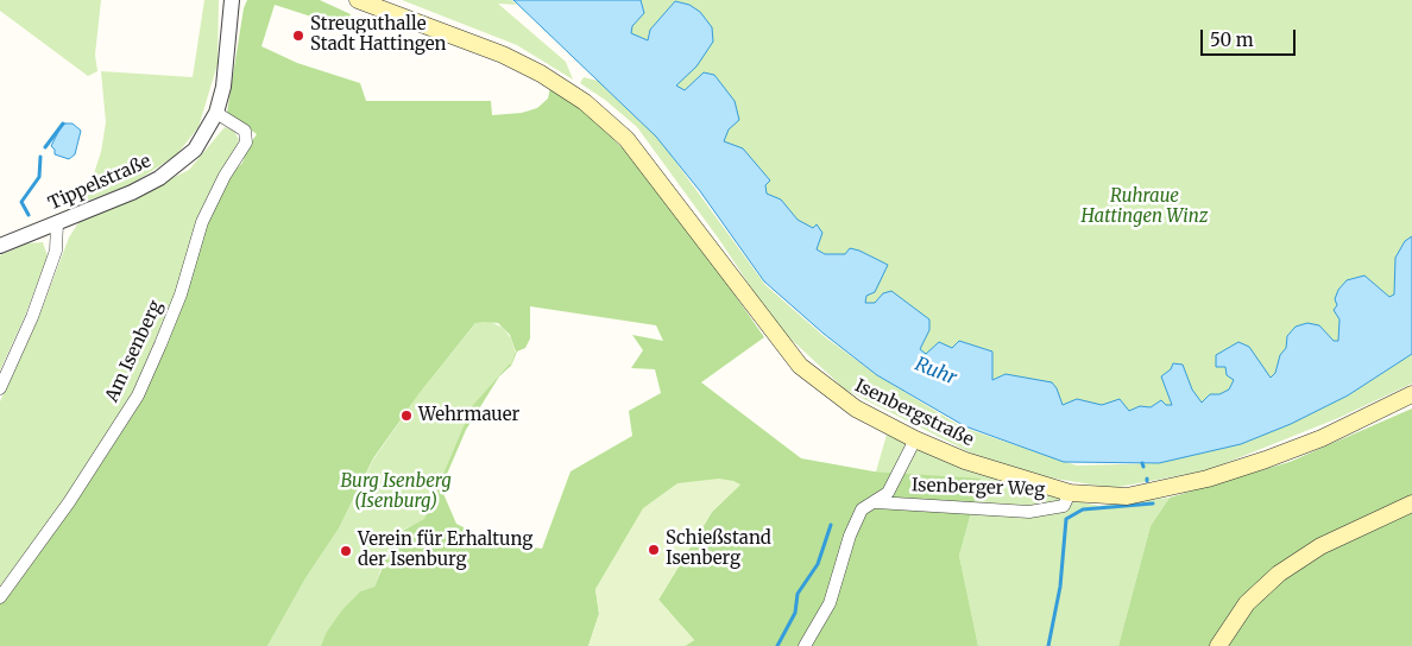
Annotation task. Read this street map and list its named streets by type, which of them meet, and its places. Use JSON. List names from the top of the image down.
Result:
{
  "streets": {
    "main road": ["Isenbergstraße"],
    "street": ["Tippelstraße", "Am Isenberg", "Isenberger Weg"]
  },
  "crossings": [
    ["Tippelstraße", "Am Isenberg"],
    ["Isenbergstraße", "Isenberger Weg"]
  ],
  "water": ["Ruhr"],
  "parks": ["Ruhraue Hattingen Winz", "Burg Isenberg (Isenburg)"],
  "places": [
    "Streuguthalle Stadt Hattingen",
    "Wehrmauer",
    "Schießstand Isenberg",
    "Verein für Erhaltung der Isenburg"
  ],
  "scale_bar": "50 m"
}
